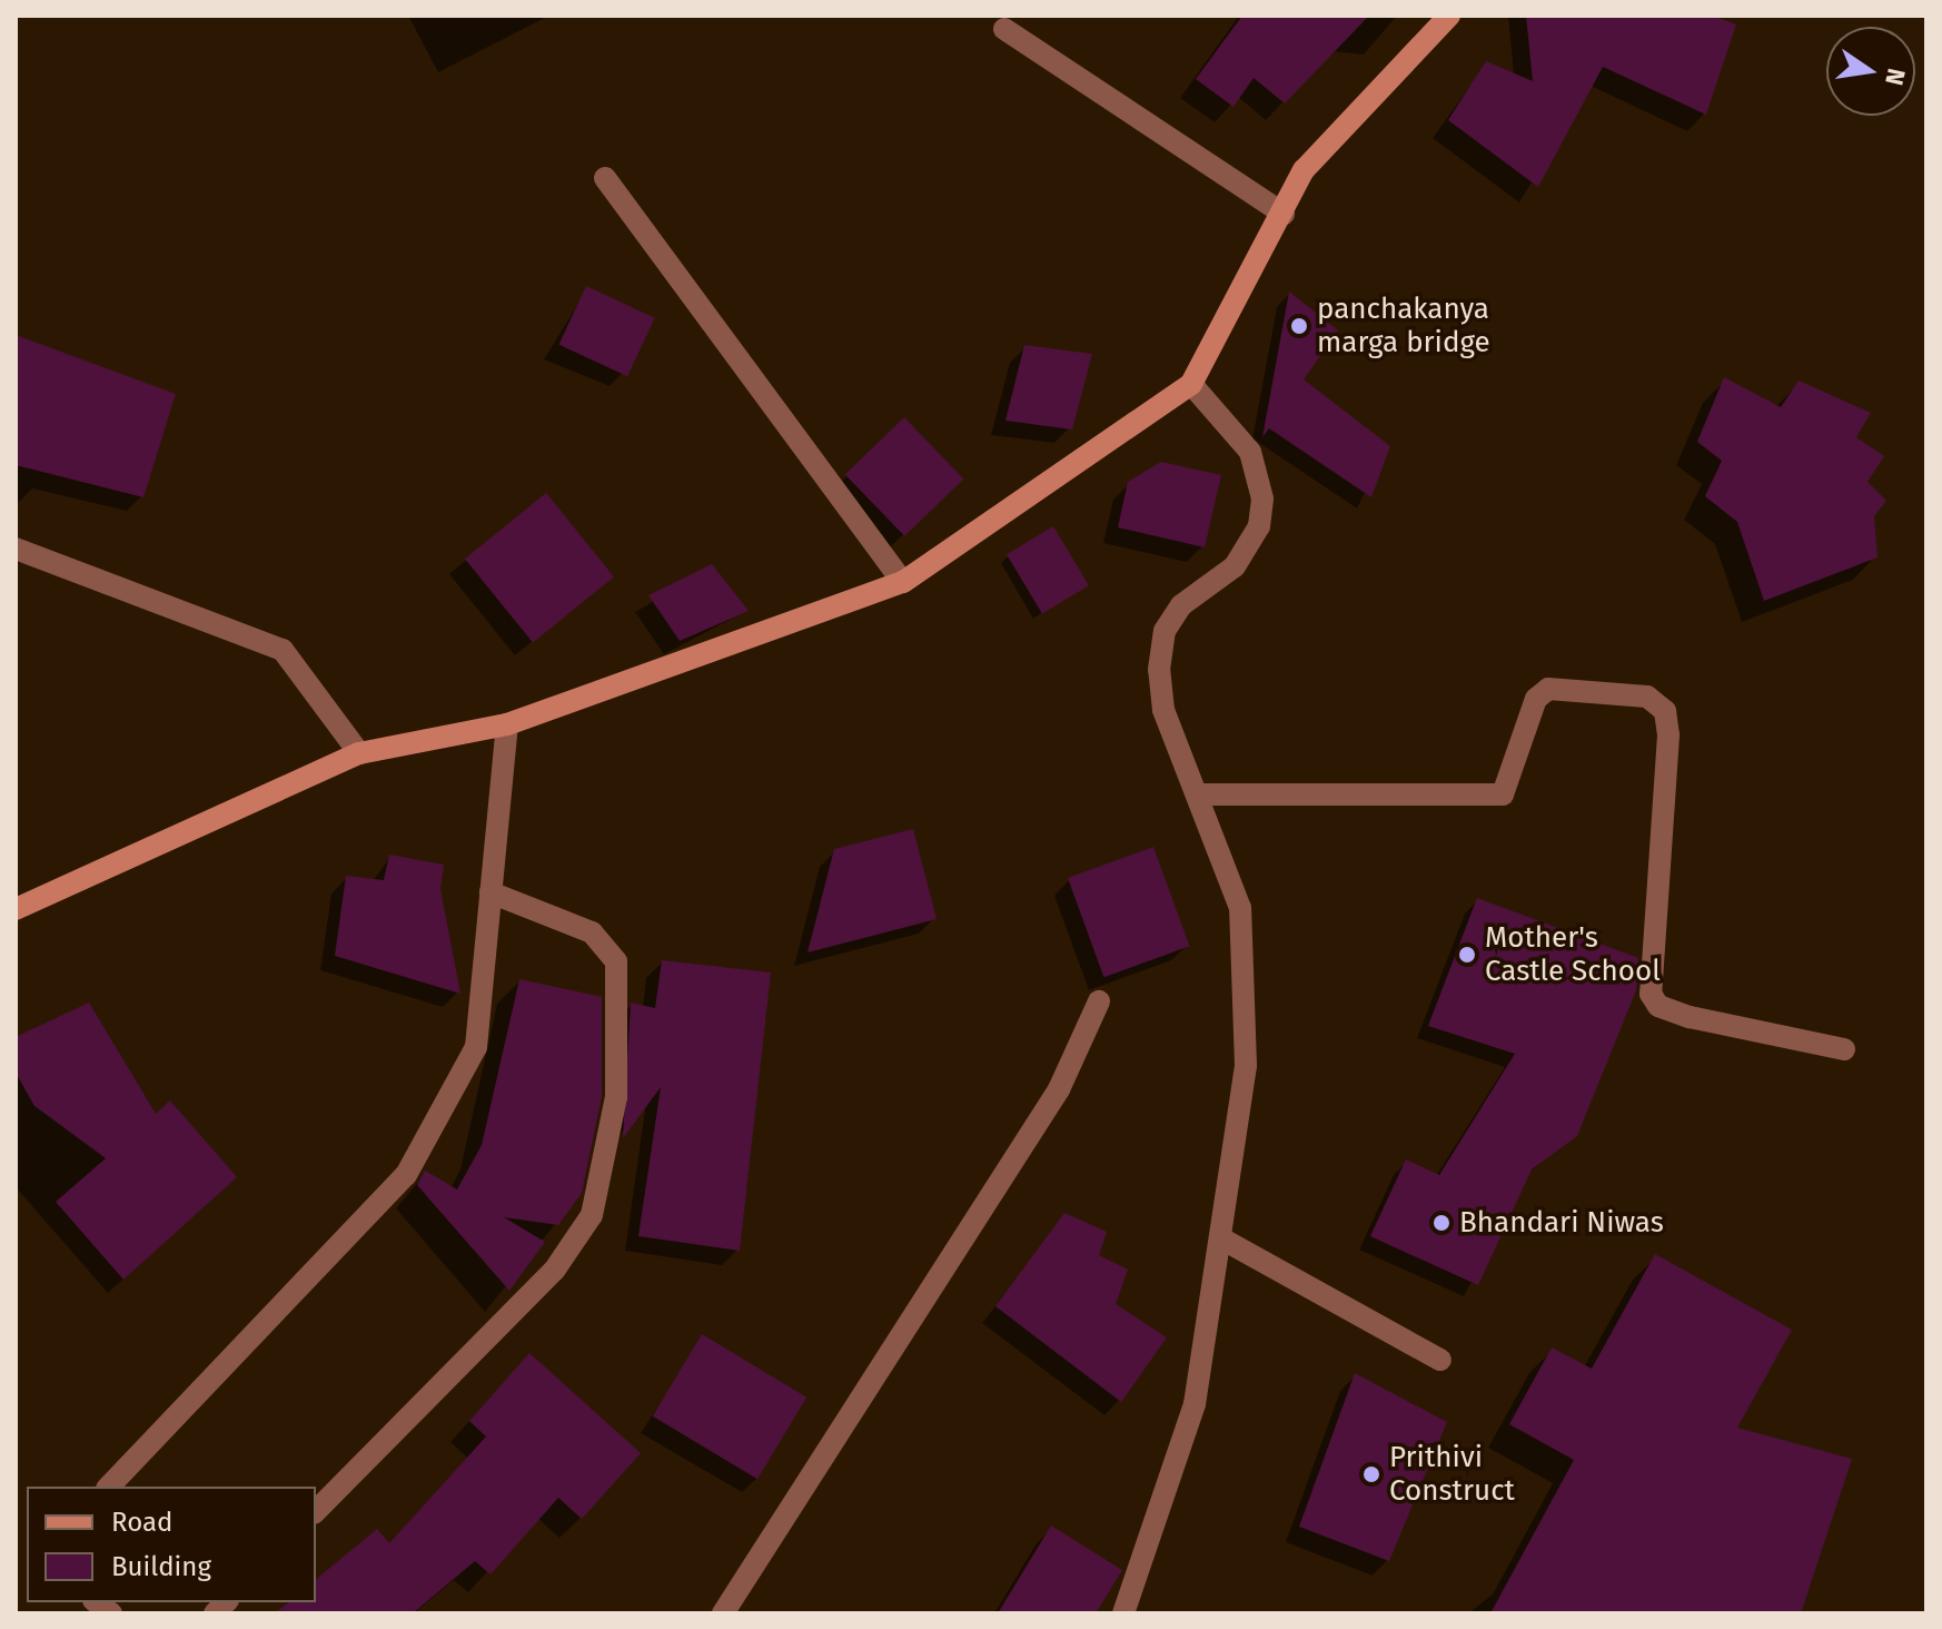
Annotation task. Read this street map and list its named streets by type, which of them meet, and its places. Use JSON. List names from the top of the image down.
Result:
{
  "places": [
    "panchakanya marga bridge",
    "Mother's Castle School",
    "Bhandari Niwas",
    "Prithivi Construct"
  ],
  "legend": ["Road", "Building"],
  "north": "right"
}
